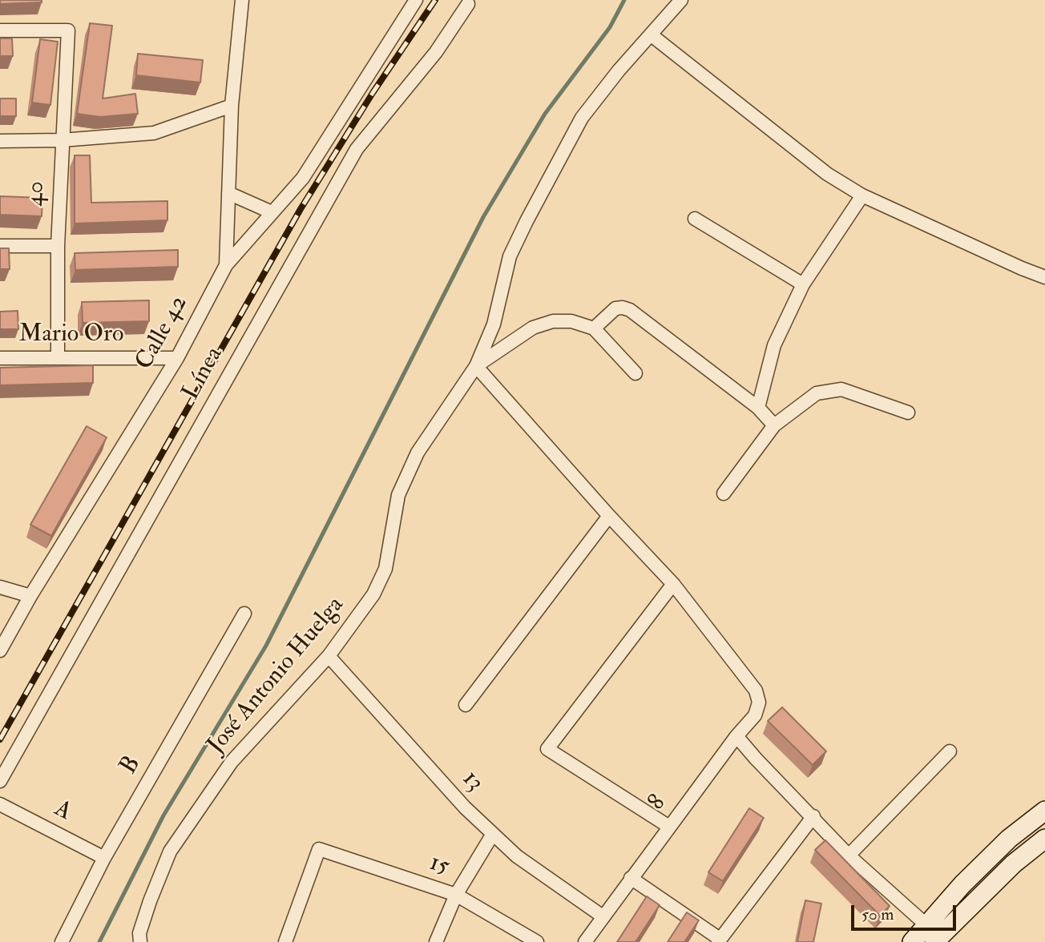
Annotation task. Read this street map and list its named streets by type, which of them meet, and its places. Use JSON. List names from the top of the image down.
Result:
{
  "streets": {
    "street": [
      "40",
      "Calle 42",
      "Mario Oro",
      "Línea",
      "José Antonio Huelga",
      "B",
      "13",
      "8",
      "A",
      "15"
    ]
  },
  "crossings": [
    ["40", "Mario Oro"],
    ["Calle 42", "Mario Oro"],
    ["José Antonio Huelga", "13"],
    ["B", "A"],
    ["13", "8"]
  ],
  "scale_bar": "50 m"
}
